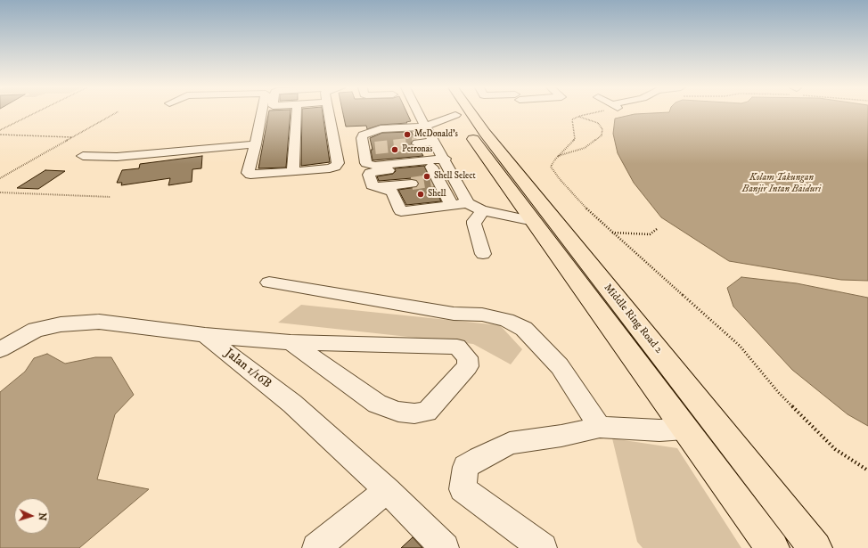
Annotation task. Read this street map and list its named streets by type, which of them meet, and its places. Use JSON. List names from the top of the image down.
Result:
{
  "streets": {
    "highway": ["Middle Ring Road 2"],
    "street": ["Jalan 1/16B"]
  },
  "water": ["Kolam Takungan Banjir Intan Baiduri"],
  "places": [
    "McDonald's",
    "Petronas",
    "Shell Select",
    "Shell"
  ],
  "north": "right"
}
